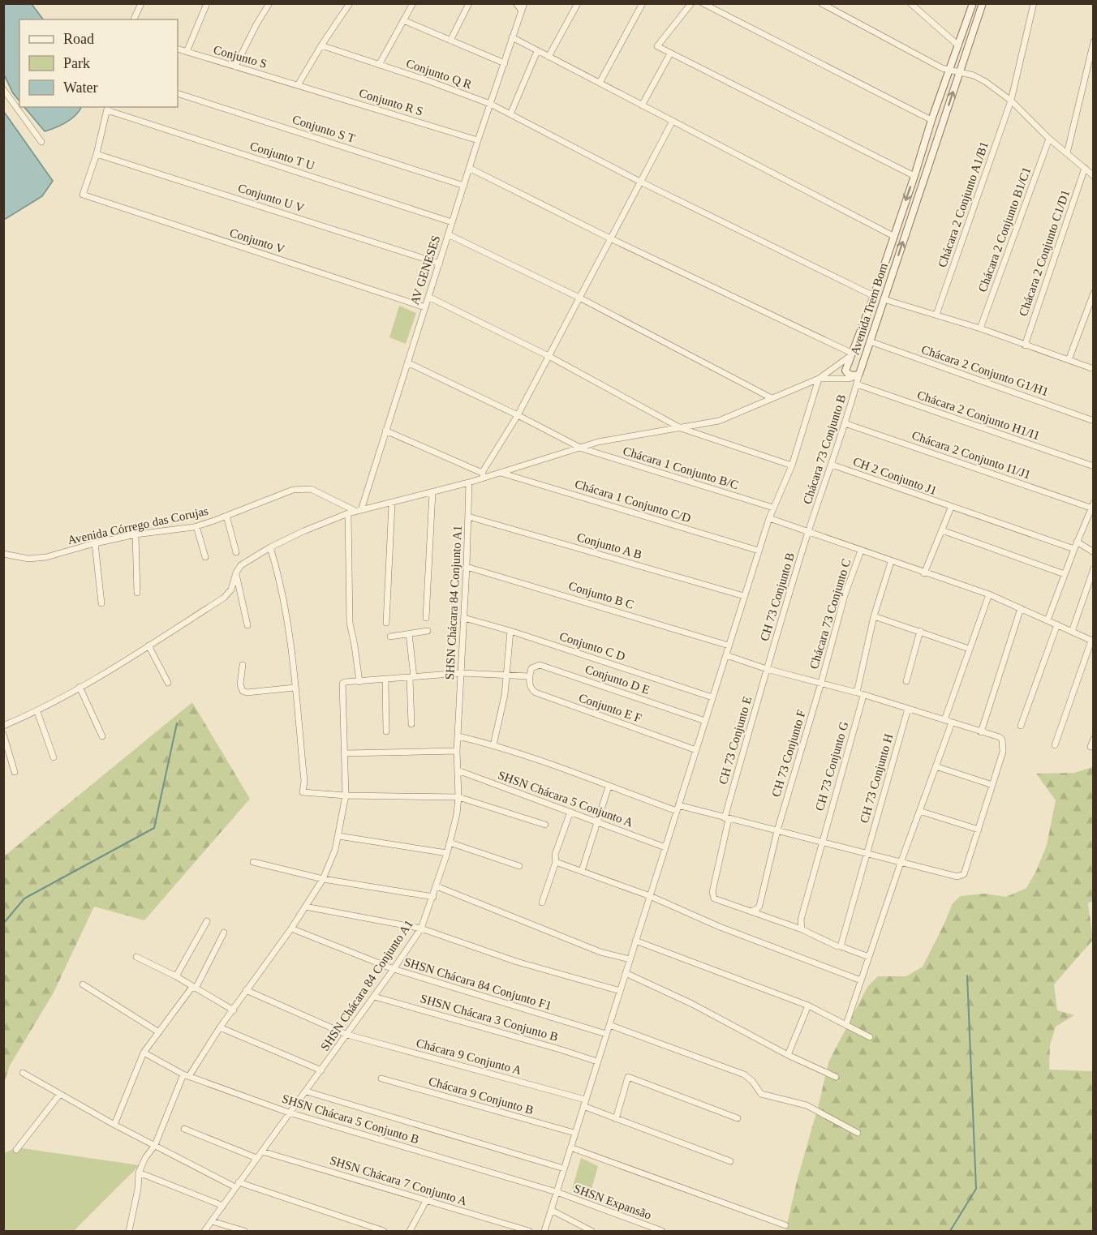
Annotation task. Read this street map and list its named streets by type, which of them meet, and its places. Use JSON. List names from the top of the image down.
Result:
{
  "streets": {
    "street": [
      "Conjunto S",
      "Conjunto Q R",
      "Conjunto R S",
      "Conjunto S T",
      "Conjunto T U",
      "Conjunto U V",
      "Chácara 2 Conjunto A1/B1",
      "Chácara 2 Conjunto B1/C1",
      "Conjunto V",
      "Chácara 2 Conjunto C1/D1",
      "AV GENESES",
      "Avenida Trem Bom",
      "Chácara 2 Conjunto G1/H1",
      "Chácara 2 Conjunto H1/I1",
      "Chácara 73 Conjunto B",
      "Chácara 2 Conjunto I1/J1",
      "Chácara 1 Conjunto B/C",
      "CH 2 Conjunto J1",
      "Chácara 1 Conjunto C/D",
      "Avenida Córrego das Corujas",
      "Conjunto A B",
      "Conjunto B C",
      "CH 73 Conjunto B",
      "SHSN Chácara 84 Conjunto A1",
      "Chácara 73 Conjunto C",
      "Conjunto C D",
      "Conjunto D E",
      "Conjunto E F",
      "CH 73 Conjunto E",
      "CH 73 Conjunto F",
      "CH 73 Conjunto G",
      "CH 73 Conjunto H",
      "SHSN Chácara 5 Conjunto A",
      "SHSN Chácara 84 Conjunto F1",
      "SHSN Chácara 3 Conjunto B",
      "Chácara 9 Conjunto A",
      "Chácara 9 Conjunto B",
      "SHSN Chácara 5 Conjunto B",
      "SHSN Chácara 7 Conjunto A",
      "SHSN Expansão"
    ]
  },
  "crossings": [
    ["Conjunto S", "Conjunto R S"],
    ["Conjunto Q R", "AV GENESES"],
    ["Conjunto Q R", "Avenida Trem Bom"],
    ["Conjunto R S", "AV GENESES"],
    ["Conjunto S T", "AV GENESES"],
    ["Conjunto T U", "AV GENESES"],
    ["Conjunto U V", "Conjunto V"],
    ["Conjunto U V", "AV GENESES"],
    ["Conjunto V", "AV GENESES"],
    ["AV GENESES", "Chácara 1 Conjunto B/C"],
    ["AV GENESES", "Avenida Córrego das Corujas"],
    ["Avenida Trem Bom", "Chácara 2 Conjunto G1/H1"],
    ["Avenida Trem Bom", "Chácara 73 Conjunto B"],
    ["Chácara 2 Conjunto H1/I1", "Chácara 73 Conjunto B"],
    ["Chácara 73 Conjunto B", "Chácara 2 Conjunto I1/J1"],
    ["Chácara 73 Conjunto B", "CH 2 Conjunto J1"],
    ["Chácara 73 Conjunto B", "CH 73 Conjunto B"],
    ["Conjunto A B", "SHSN Chácara 84 Conjunto A1"],
    ["Conjunto B C", "SHSN Chácara 84 Conjunto A1"],
    ["CH 73 Conjunto B", "CH 73 Conjunto E"],
    ["SHSN Chácara 84 Conjunto A1", "Conjunto C D"],
    ["SHSN Chácara 84 Conjunto A1", "SHSN Chácara 5 Conjunto A"],
    ["SHSN Chácara 84 Conjunto A1", "SHSN Chácara 84 Conjunto F1"],
    ["SHSN Chácara 84 Conjunto A1", "SHSN Chácara 3 Conjunto B"],
    ["SHSN Chácara 84 Conjunto A1", "Chácara 9 Conjunto A"],
    ["SHSN Chácara 84 Conjunto A1", "SHSN Chácara 5 Conjunto B"],
    ["SHSN Chácara 84 Conjunto A1", "SHSN Chácara 7 Conjunto A"],
    ["Chácara 73 Conjunto C", "CH 73 Conjunto F"],
    ["Conjunto D E", "Conjunto E F"],
    ["CH 73 Conjunto E", "CH 73 Conjunto F"],
    ["SHSN Chácara 5 Conjunto B", "SHSN Expansão"]
  ],
  "legend": ["Road", "Park", "Water"]
}
